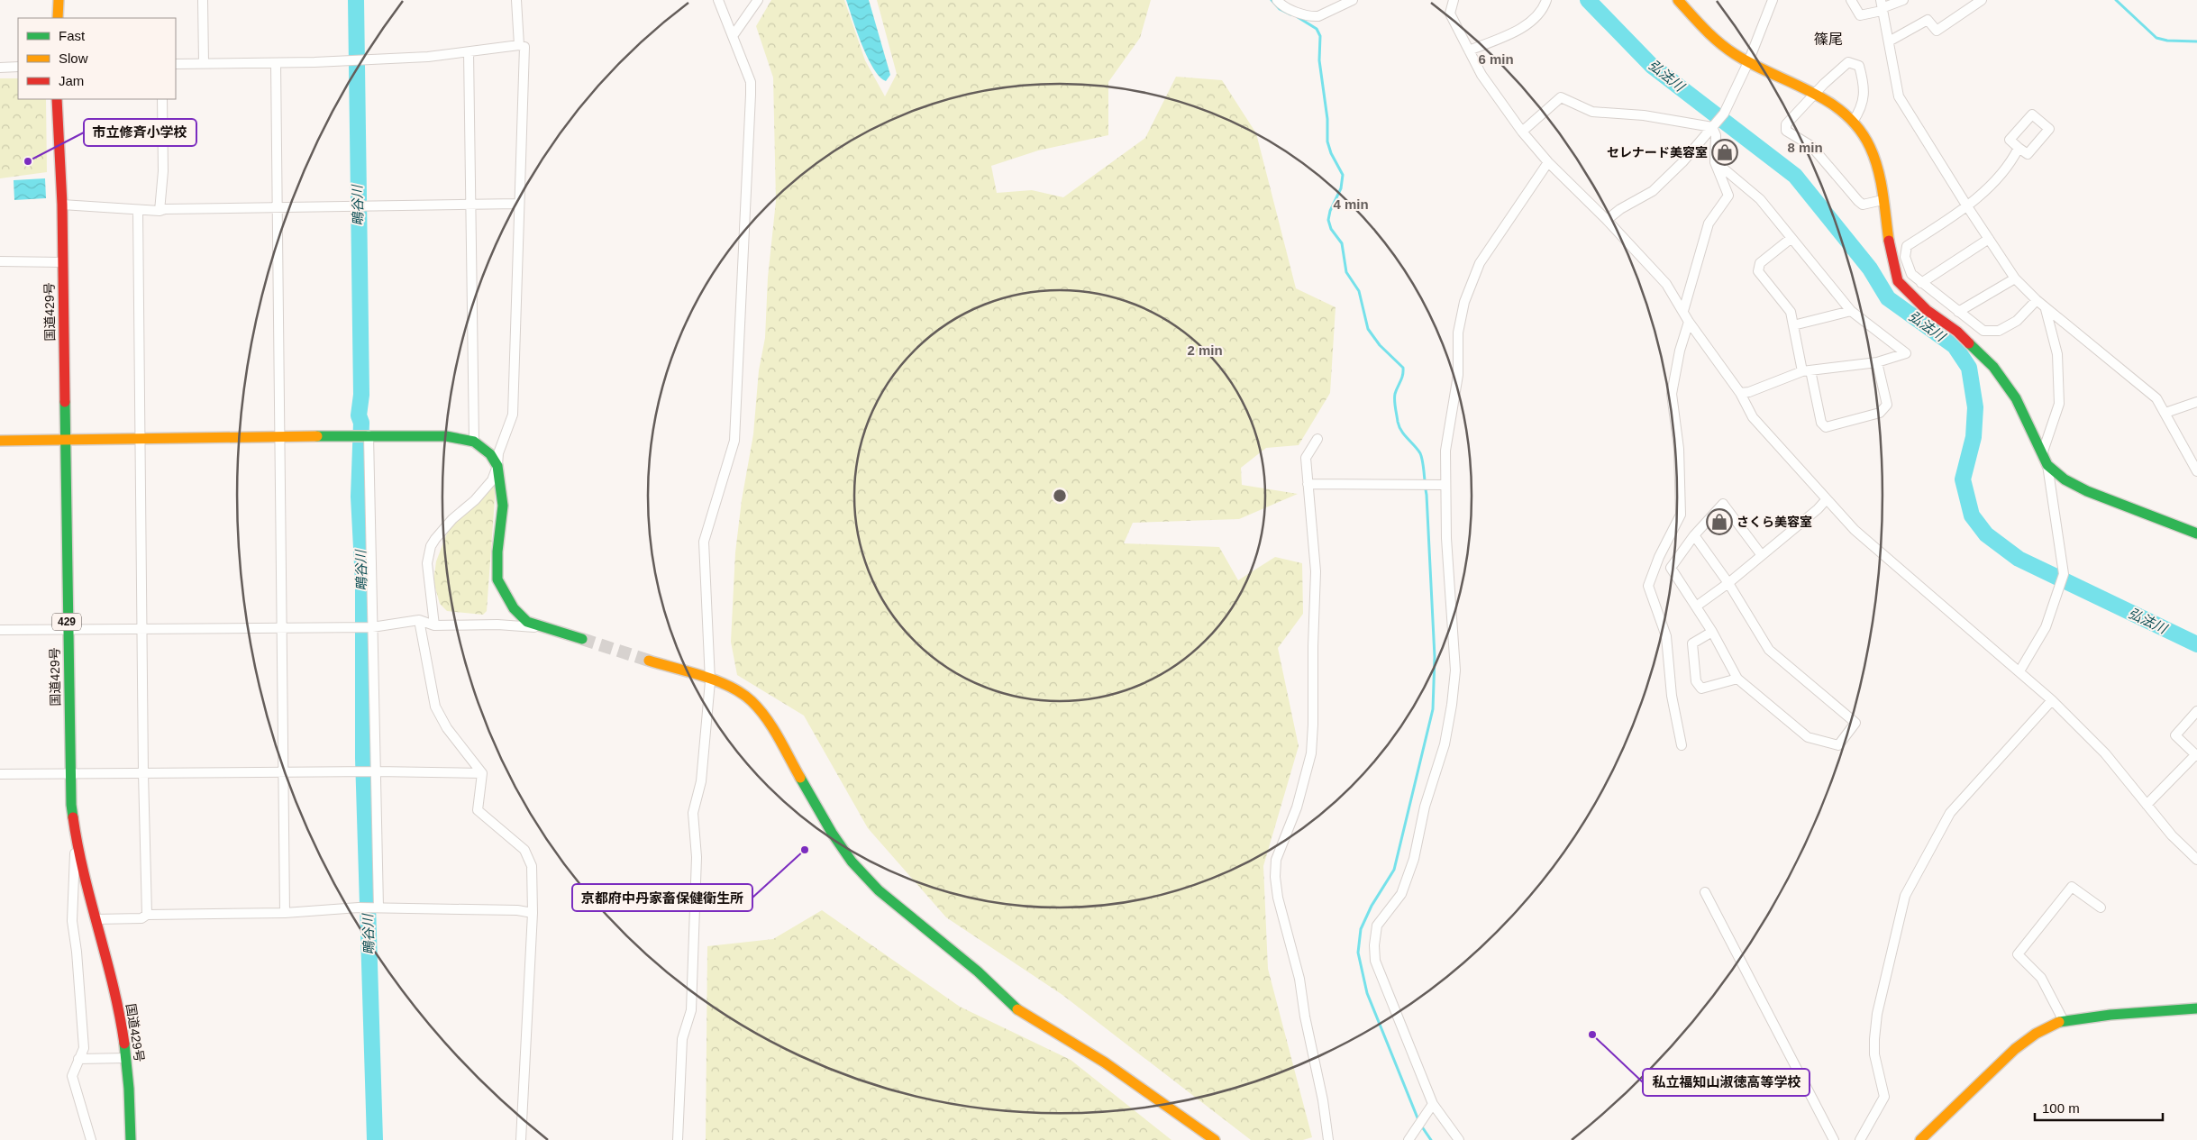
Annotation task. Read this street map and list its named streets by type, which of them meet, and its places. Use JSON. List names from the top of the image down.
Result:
{
  "streets": {
    "main road": ["国道429号", "429"]
  },
  "districts": ["篠尾"],
  "water": ["弘法川", "鴫谷川"],
  "places": {
    "shop": ["セレナード美容室", "さくら美容室"],
    "other": ["市立修斉小学校", "京都府中丹家畜保健衛生所", "私立福知山淑徳高等学校"]
  },
  "legend": ["Fast", "Slow", "Jam"],
  "scale_bar": "100 m",
  "rings": [
    "6 min",
    "8 min",
    "4 min",
    "2 min"
  ]
}
